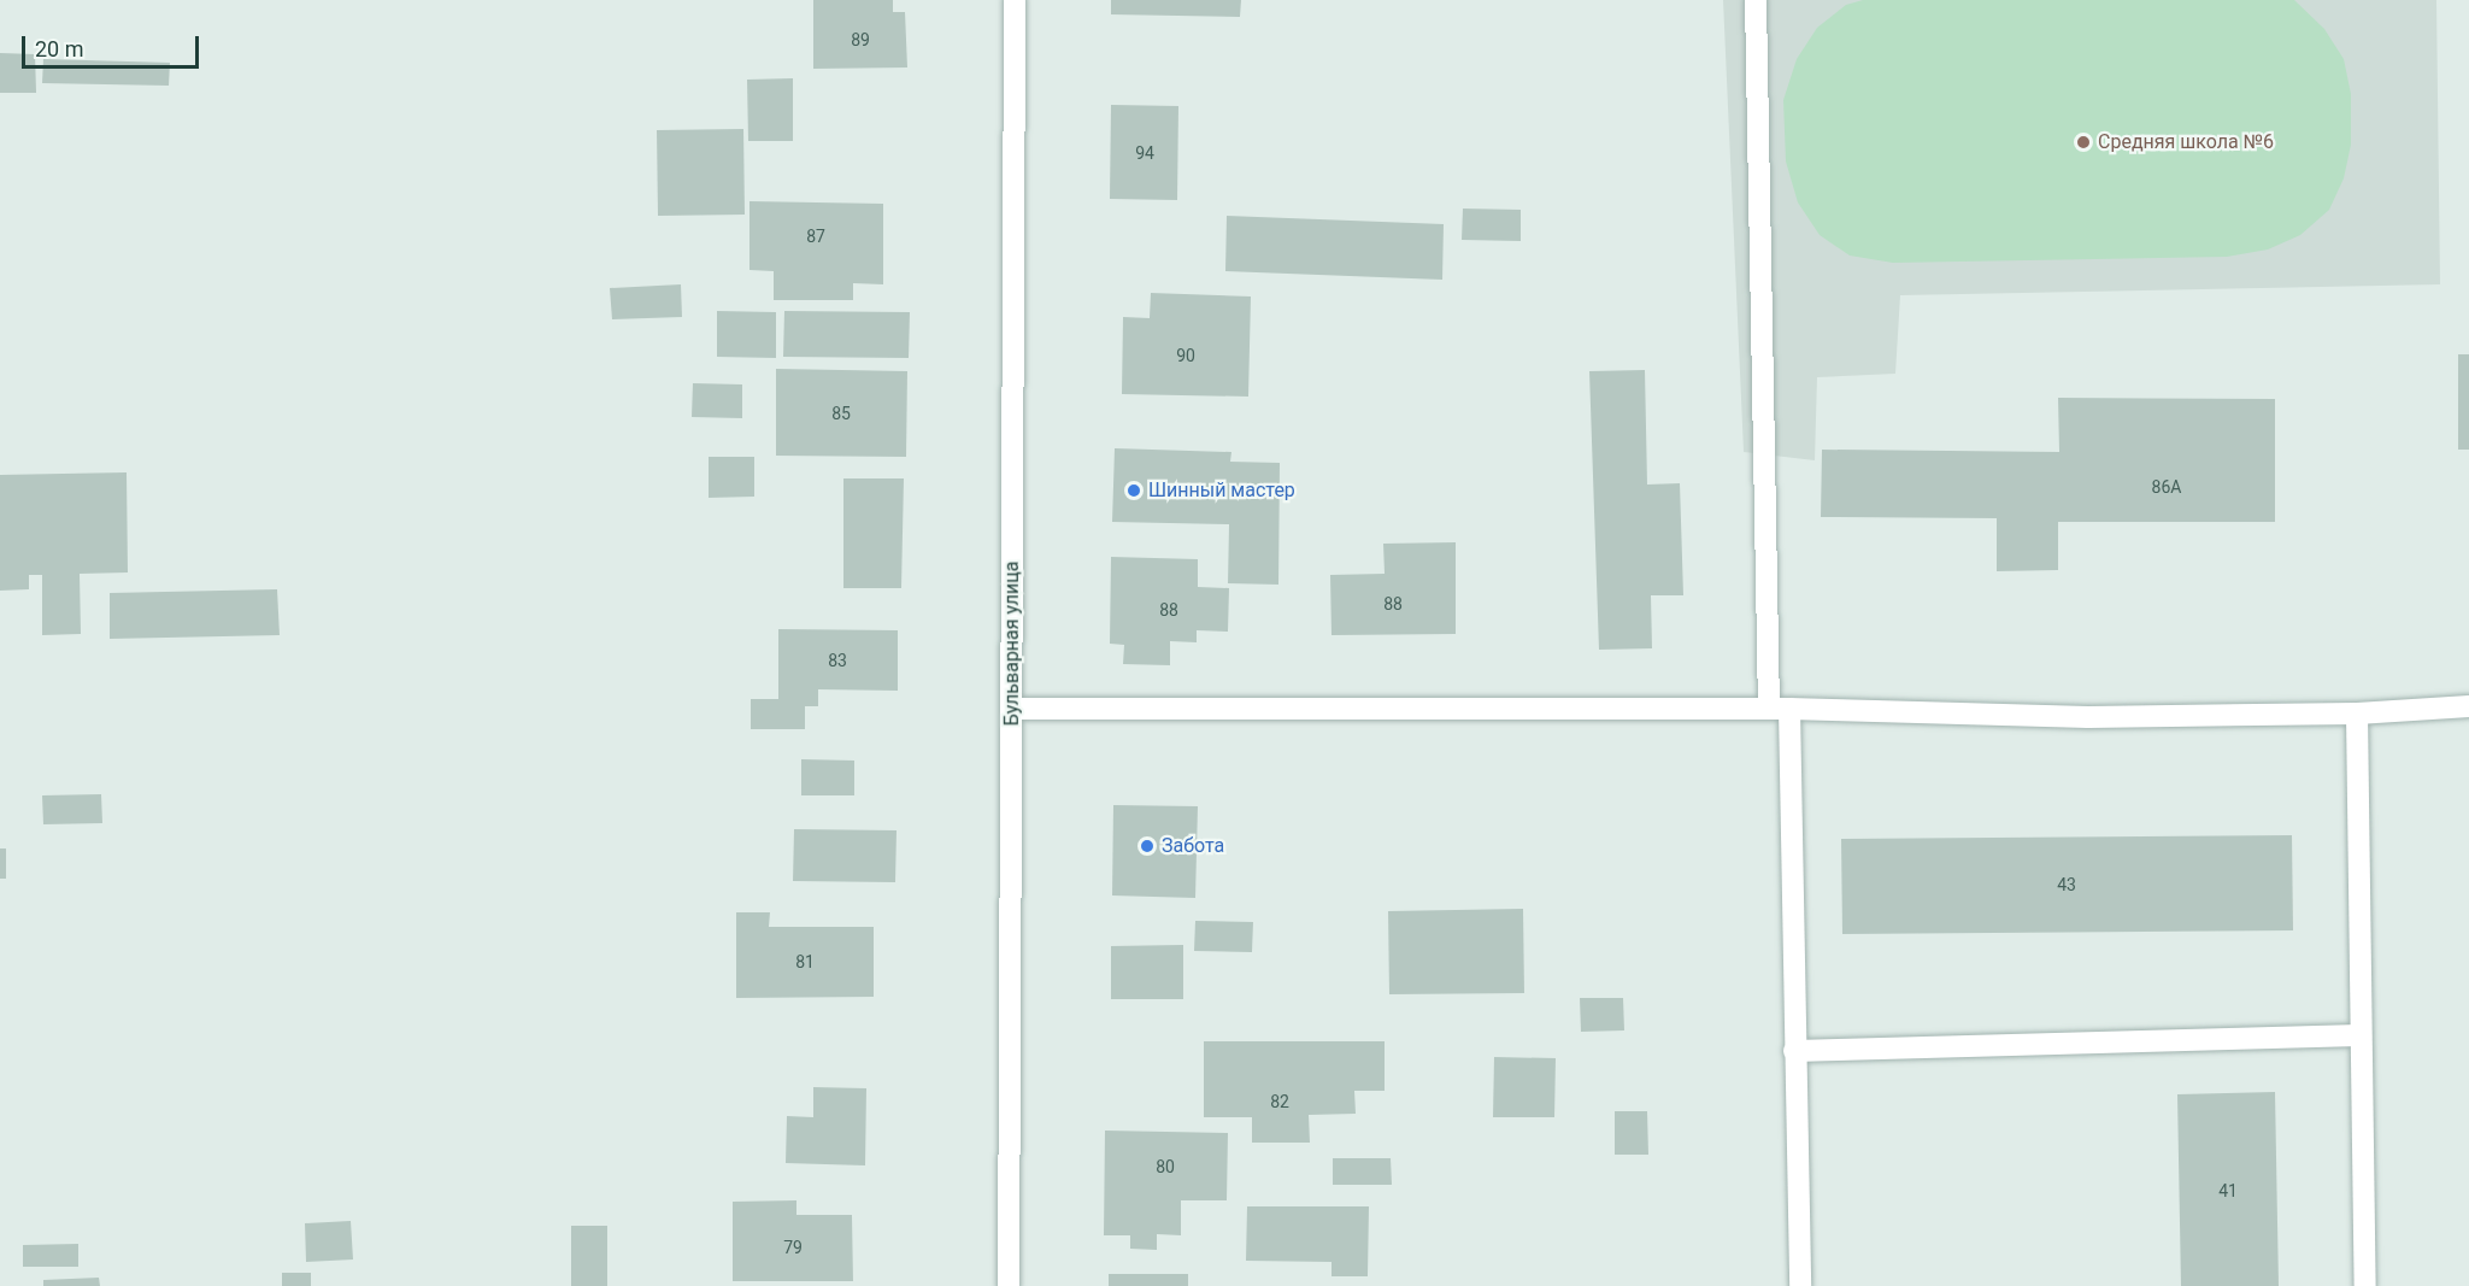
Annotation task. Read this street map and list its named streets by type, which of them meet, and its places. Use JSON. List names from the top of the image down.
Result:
{
  "streets": {
    "street": ["Бульварная улица"]
  },
  "places": ["Средняя школа №6", "Шинный мастер", "Забота"],
  "house_numbers": [
    "89",
    "94",
    "87",
    "90",
    "85",
    "86А",
    "88",
    "88",
    "83",
    "43",
    "81",
    "82",
    "80",
    "41",
    "79"
  ],
  "scale_bar": "20 m"
}
